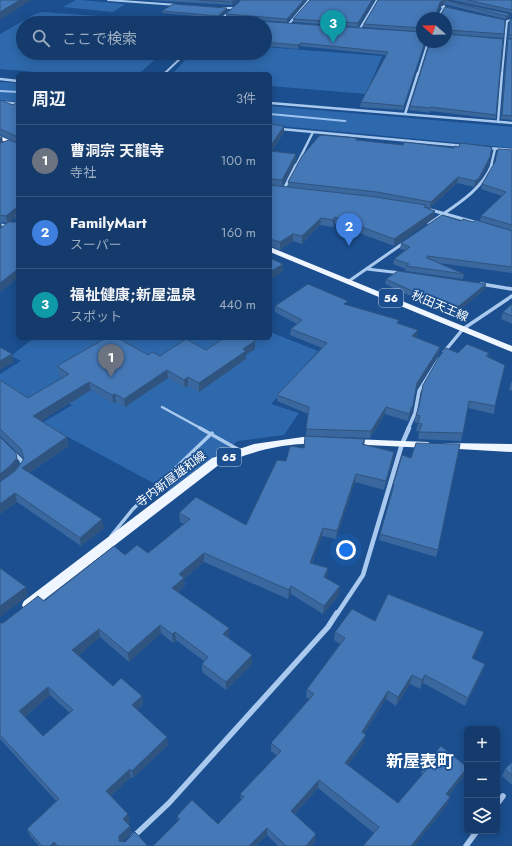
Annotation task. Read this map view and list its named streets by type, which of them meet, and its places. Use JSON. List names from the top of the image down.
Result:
{
  "streets": {
    "main road": [
      "56",
      "秋田天王線",
      "65",
      "寺内新屋雄和線"
    ]
  },
  "districts": ["新屋表町"],
  "north": "left",
  "page": {
    "pins": ["3", "2", "1"],
    "search": "ここで検索",
    "heading": ["周辺", "3件"],
    "list": [
      {
        "mark": "1",
        "name": "曹洞宗 天龍寺",
        "note": "寺社",
        "value": "100 m"
      },
      {
        "mark": "2",
        "name": "FamilyMart",
        "note": "スーパー",
        "value": "160 m"
      },
      {
        "mark": "3",
        "name": "福祉健康;新屋温泉",
        "note": "スポット",
        "value": "440 m"
      }
    ],
    "map_buttons": ["+", "−"]
  }
}
